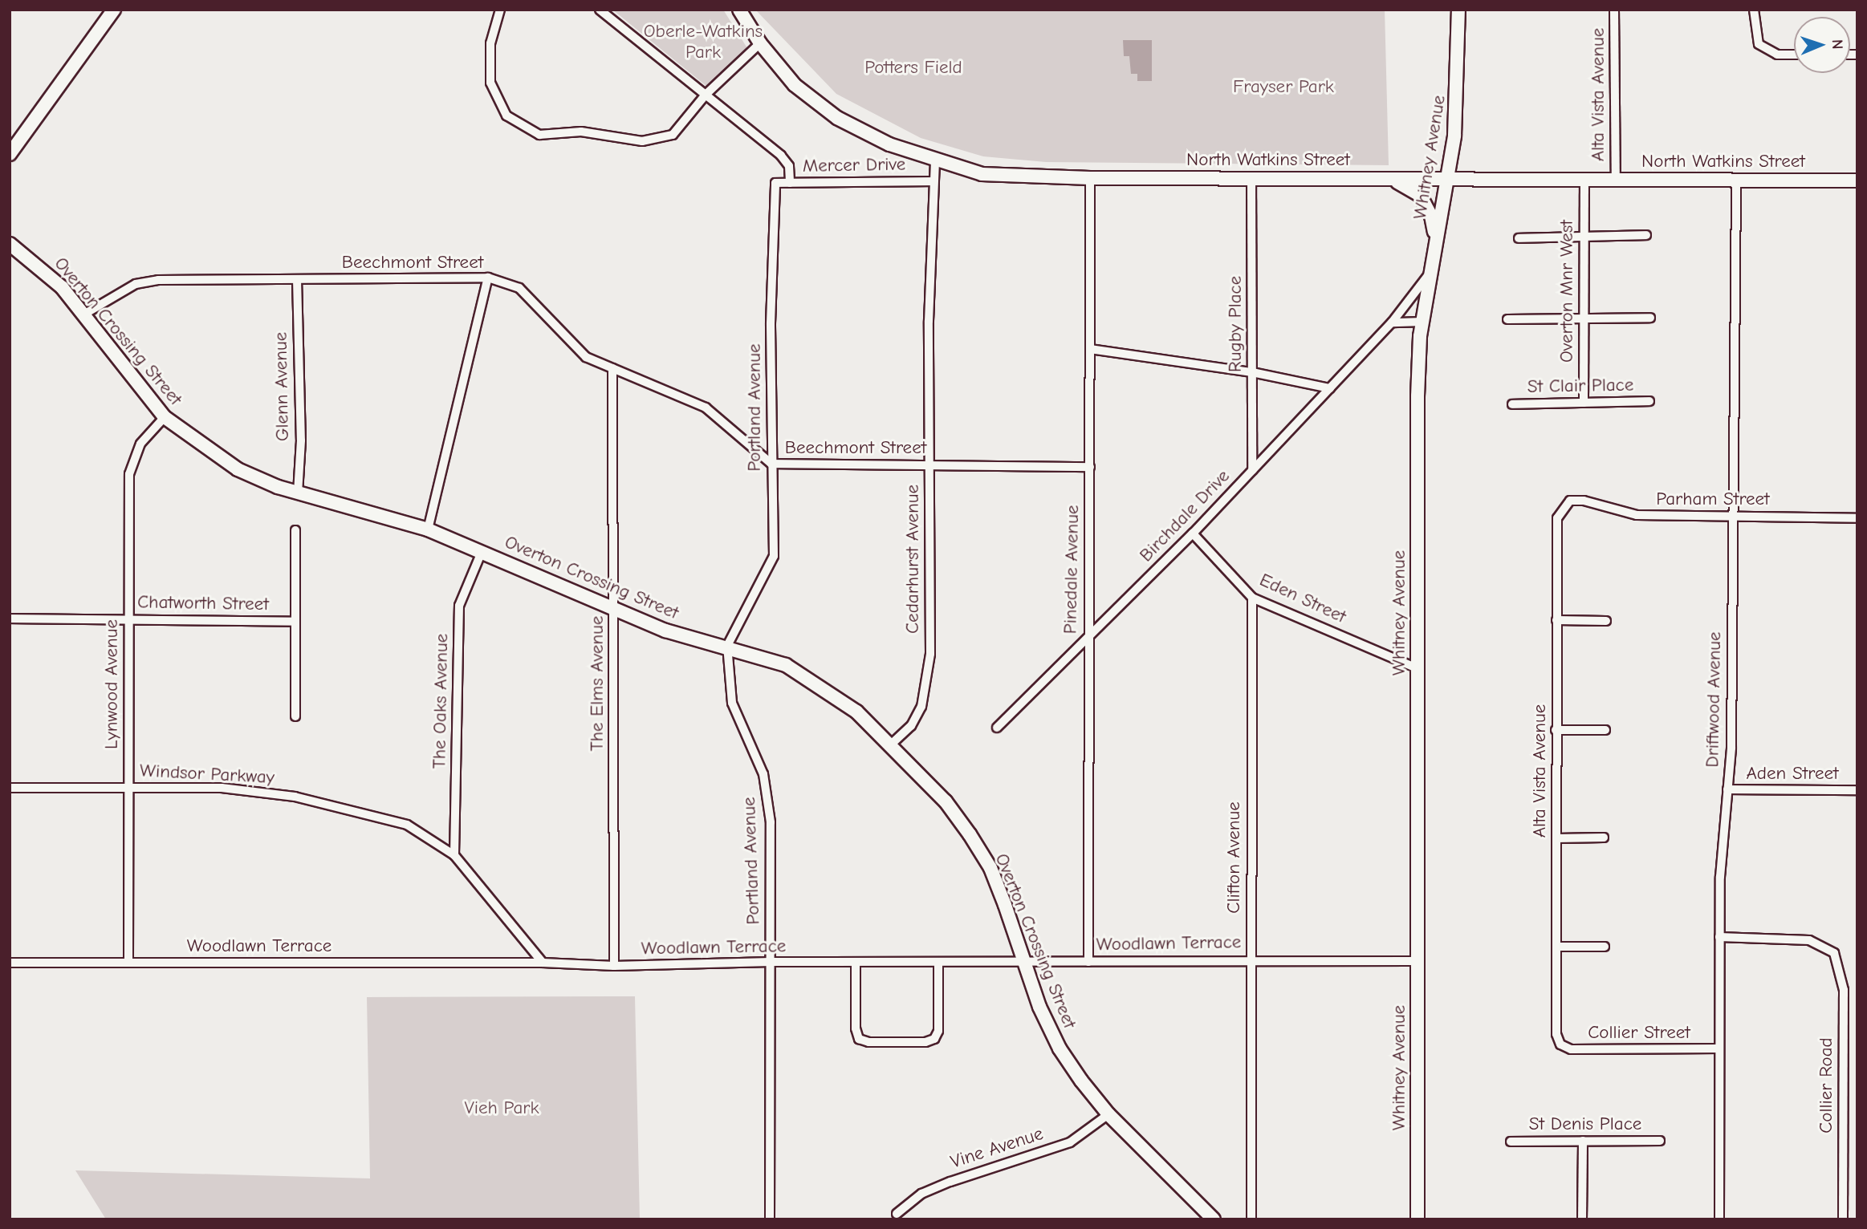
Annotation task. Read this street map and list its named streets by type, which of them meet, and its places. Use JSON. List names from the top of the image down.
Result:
{
  "streets": {
    "main road": ["Whitney Avenue", "North Watkins Street", "Overton Crossing Street"],
    "street": [
      "Alta Vista Avenue",
      "Mercer Drive",
      "Beechmont Street",
      "Overton Mnr West",
      "Rugby Place",
      "St Clair Place",
      "Glenn Avenue",
      "Portland Avenue",
      "Parham Street",
      "Birchdale Drive",
      "Cedarhurst Avenue",
      "Pinedale Avenue",
      "Eden Street",
      "Chatworth Street",
      "The Elms Avenue",
      "Lynwood Avenue",
      "Driftwood Avenue",
      "The Oaks Avenue",
      "Aden Street",
      "Windsor Parkway",
      "Clifton Avenue",
      "Woodlawn Terrace",
      "Collier Street",
      "Collier Road",
      "St Denis Place",
      "Vine Avenue"
    ]
  },
  "crossings": [
    ["Alta Vista Avenue", "North Watkins Street"],
    ["Alta Vista Avenue", "Parham Street"],
    ["Alta Vista Avenue", "Collier Street"],
    ["Whitney Avenue", "North Watkins Street"],
    ["Whitney Avenue", "Birchdale Drive"],
    ["Whitney Avenue", "Eden Street"],
    ["Whitney Avenue", "Woodlawn Terrace"],
    ["North Watkins Street", "Overton Mnr West"],
    ["North Watkins Street", "Rugby Place"],
    ["North Watkins Street", "Cedarhurst Avenue"],
    ["North Watkins Street", "Pinedale Avenue"],
    ["North Watkins Street", "Driftwood Avenue"],
    ["Mercer Drive", "Portland Avenue"],
    ["Mercer Drive", "Cedarhurst Avenue"],
    ["Beechmont Street", "Overton Crossing Street"],
    ["Beechmont Street", "Glenn Avenue"],
    ["Beechmont Street", "Portland Avenue"],
    ["Beechmont Street", "Cedarhurst Avenue"],
    ["Beechmont Street", "Pinedale Avenue"],
    ["Beechmont Street", "The Elms Avenue"],
    ["Overton Mnr West", "St Clair Place"],
    ["Rugby Place", "Birchdale Drive"],
    ["Overton Crossing Street", "Glenn Avenue"],
    ["Overton Crossing Street", "Portland Avenue"],
    ["Overton Crossing Street", "Cedarhurst Avenue"],
    ["Overton Crossing Street", "The Elms Avenue"],
    ["Overton Crossing Street", "Lynwood Avenue"],
    ["Overton Crossing Street", "The Oaks Avenue"],
    ["Overton Crossing Street", "Woodlawn Terrace"],
    ["Overton Crossing Street", "Vine Avenue"],
    ["Portland Avenue", "Woodlawn Terrace"],
    ["Parham Street", "Driftwood Avenue"],
    ["Birchdale Drive", "Pinedale Avenue"],
    ["Birchdale Drive", "Eden Street"],
    ["Pinedale Avenue", "Woodlawn Terrace"],
    ["Eden Street", "Clifton Avenue"],
    ["Chatworth Street", "Lynwood Avenue"],
    ["The Elms Avenue", "Woodlawn Terrace"],
    ["Lynwood Avenue", "Windsor Parkway"],
    ["Lynwood Avenue", "Woodlawn Terrace"],
    ["Driftwood Avenue", "Aden Street"],
    ["Driftwood Avenue", "Collier Street"],
    ["Driftwood Avenue", "Collier Road"],
    ["The Oaks Avenue", "Windsor Parkway"],
    ["Windsor Parkway", "Woodlawn Terrace"],
    ["Clifton Avenue", "Woodlawn Terrace"]
  ],
  "parks": [
    "Oberle-Watkins Park",
    "Potters Field",
    "Frayser Park",
    "Vieh Park"
  ],
  "north": "right"
}
